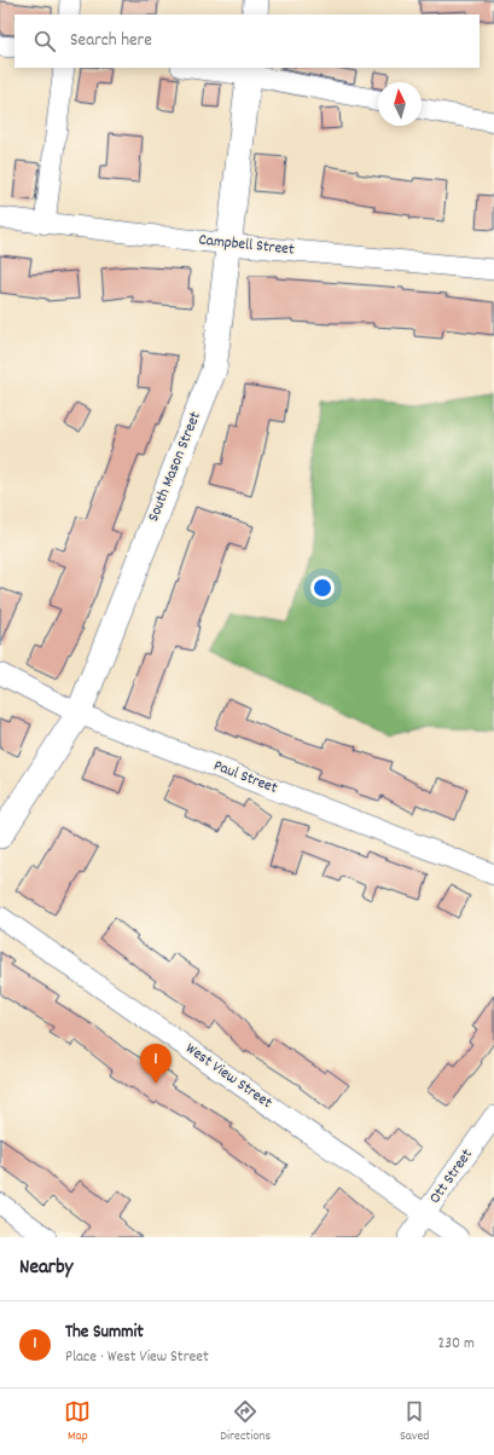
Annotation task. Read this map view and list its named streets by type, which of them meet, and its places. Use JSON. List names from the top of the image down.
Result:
{
  "streets": {
    "main road": ["South Mason Street"],
    "street": [
      "Campbell Street",
      "Paul Street",
      "West View Street",
      "Ott Street"
    ]
  },
  "crossings": [
    ["Campbell Street", "South Mason Street"],
    ["South Mason Street", "Paul Street"],
    ["West View Street", "Ott Street"]
  ],
  "north": "top",
  "page": {
    "search": "Search here",
    "pins": "1",
    "heading": "Nearby",
    "list": [
      {
        "mark": "1",
        "name": "The Summit",
        "note": "Place · West View Street",
        "value": "230 m"
      }
    ],
    "nav": ["Map", "Directions", "Saved"]
  }
}
